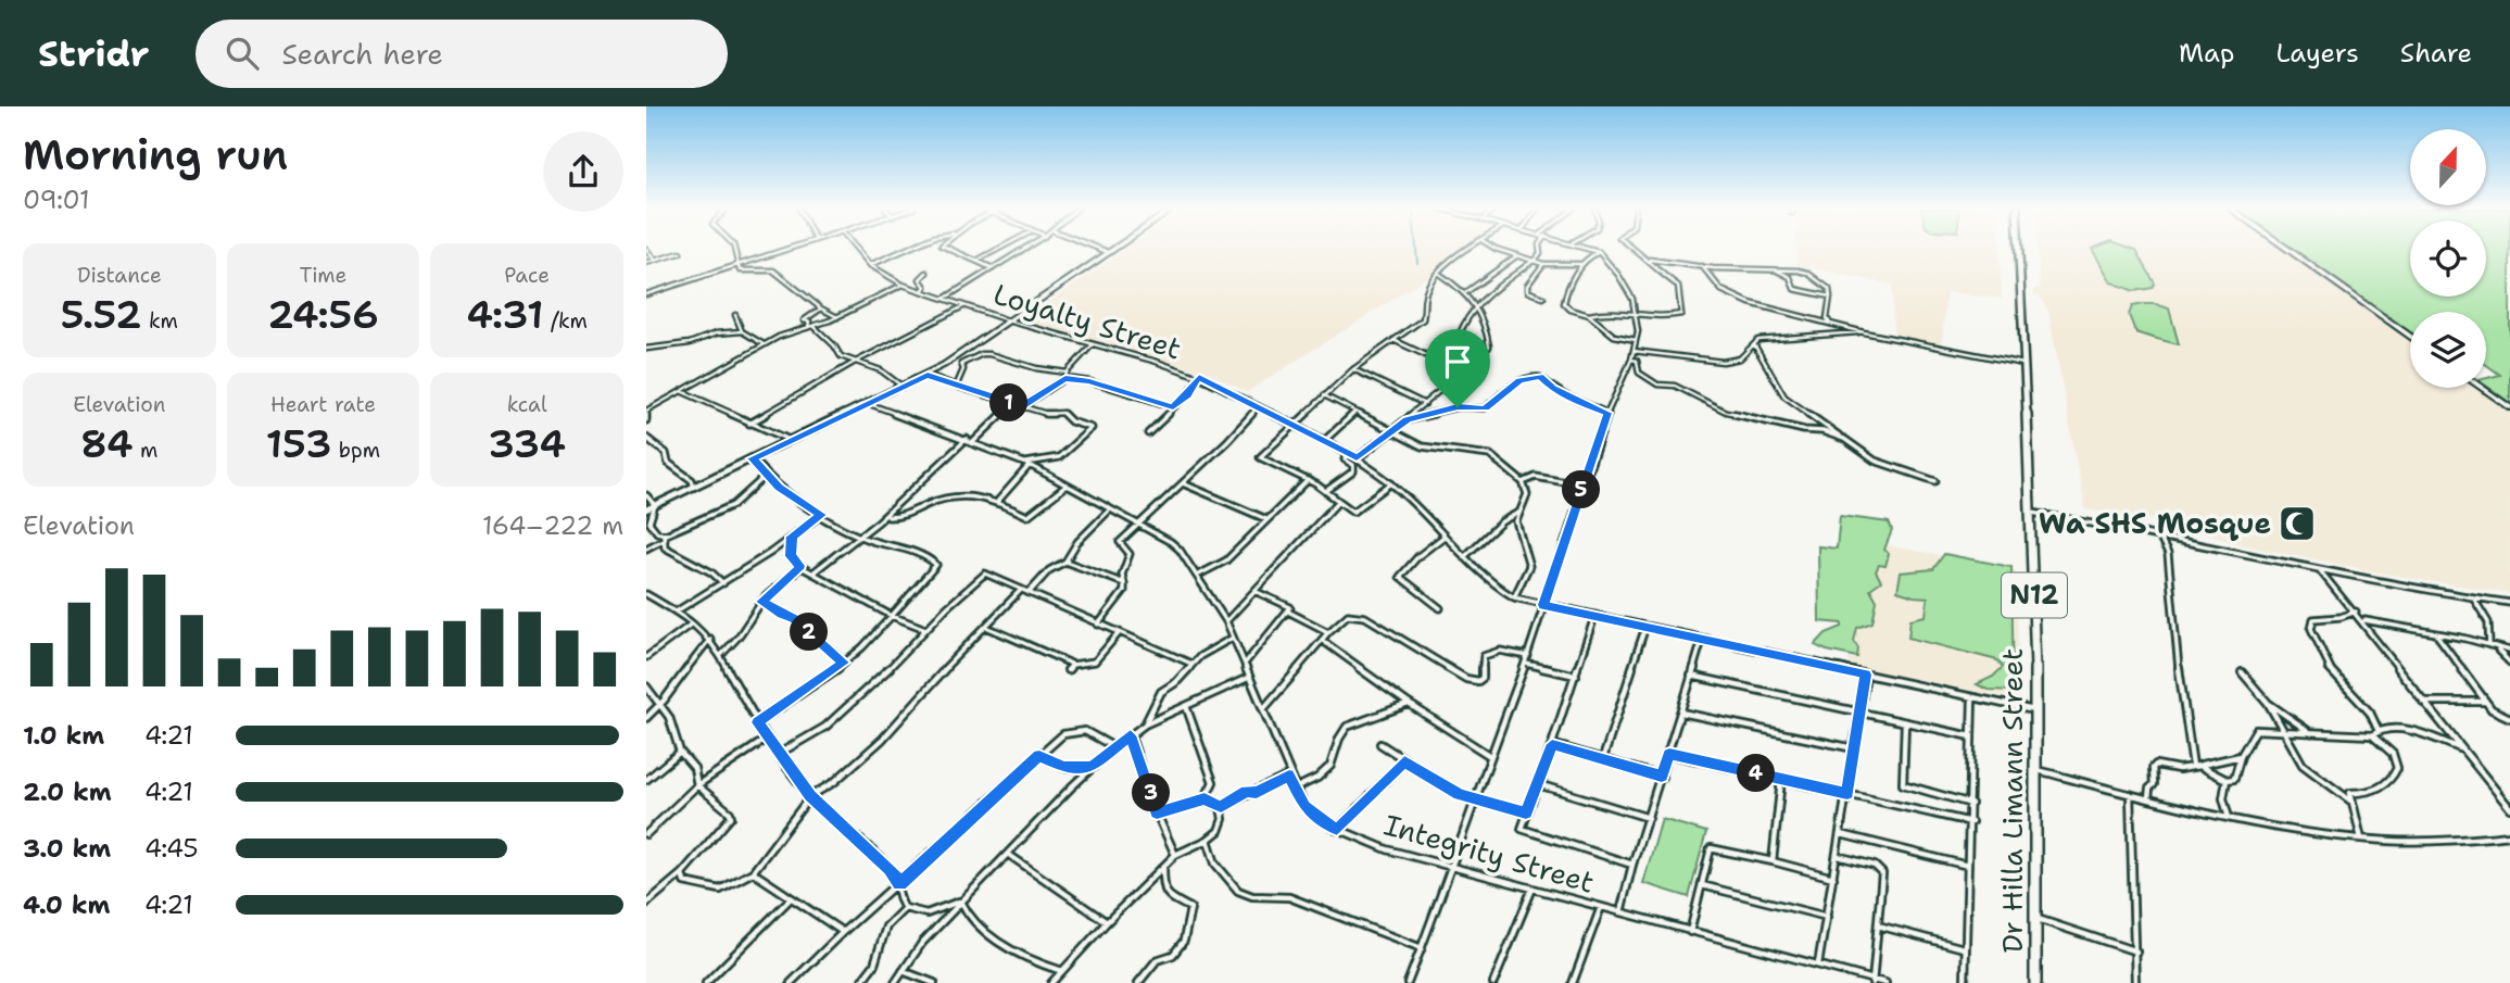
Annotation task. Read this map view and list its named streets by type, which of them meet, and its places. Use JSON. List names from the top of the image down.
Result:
{
  "streets": {
    "highway": ["N12", "Dr Hilla Limann Street"],
    "street": ["Loyalty Street", "Integrity Street"]
  },
  "crossings": [
    ["Loyalty Street", "Dr Hilla Limann Street"]
  ],
  "places": {
    "mosque": ["Wa SHS Mosque"]
  },
  "north": "top",
  "page": {
    "header": "Stridr",
    "search": "Search here",
    "nav": ["Map", "Layers", "Share"],
    "heading": ["Morning run", "09:01"],
    "stats": [
      ["Distance", "5.52 km"],
      ["Time", "24:56"],
      ["Pace", "4:31 /km"],
      ["Elevation", "84 m"],
      ["Heart rate", "153 bpm"],
      ["kcal", "334"]
    ],
    "pins": [
      "1",
      "5",
      "2",
      "4",
      "3"
    ],
    "chart": ["Elevation", "164–222 m"],
    "list": [
      {
        "name": "1.0 km",
        "note": "4:21"
      },
      {
        "name": "2.0 km",
        "note": "4:21"
      },
      {
        "name": "3.0 km",
        "note": "4:45"
      },
      {
        "name": "4.0 km",
        "note": "4:21"
      }
    ]
  }
}
